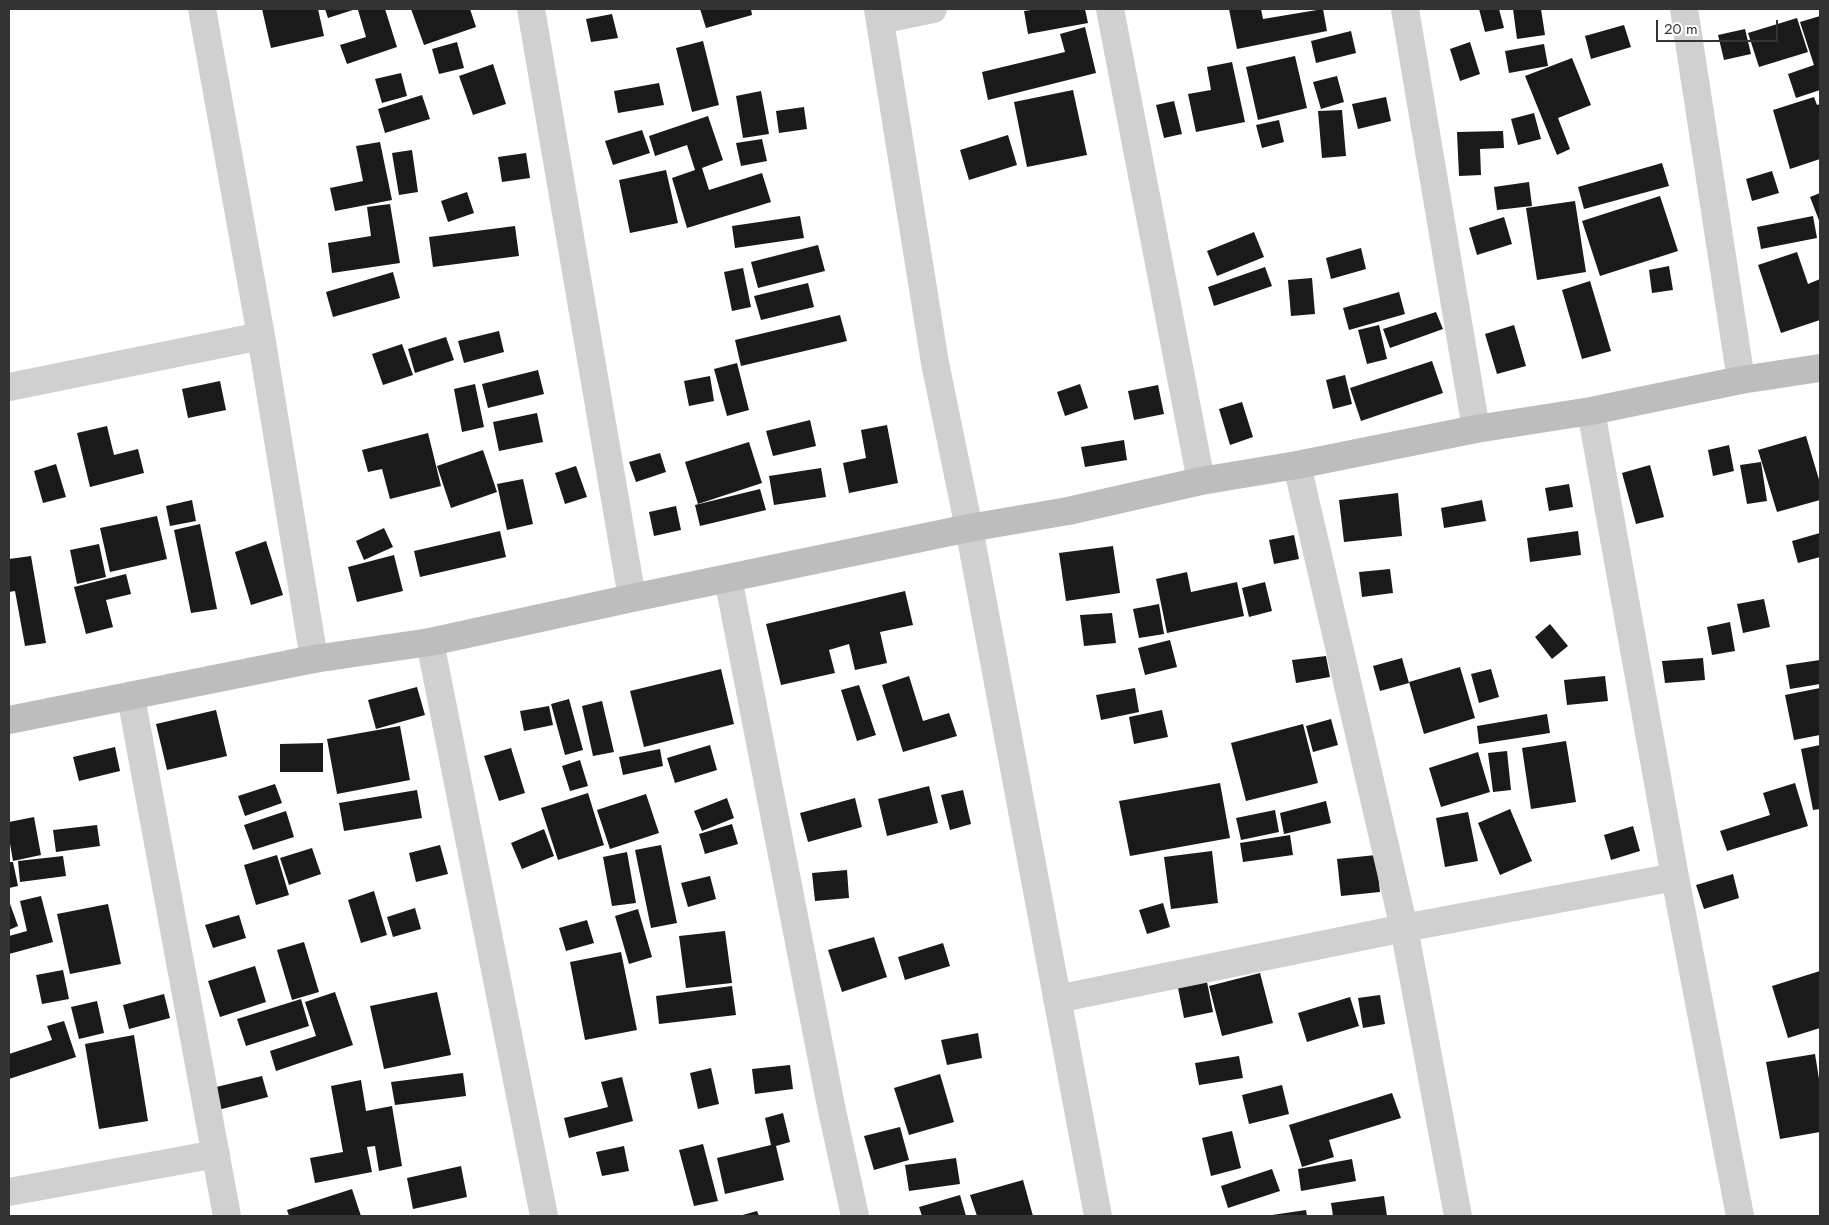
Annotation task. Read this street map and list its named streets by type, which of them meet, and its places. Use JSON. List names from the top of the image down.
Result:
{
  "scale_bar": "20 m"
}
